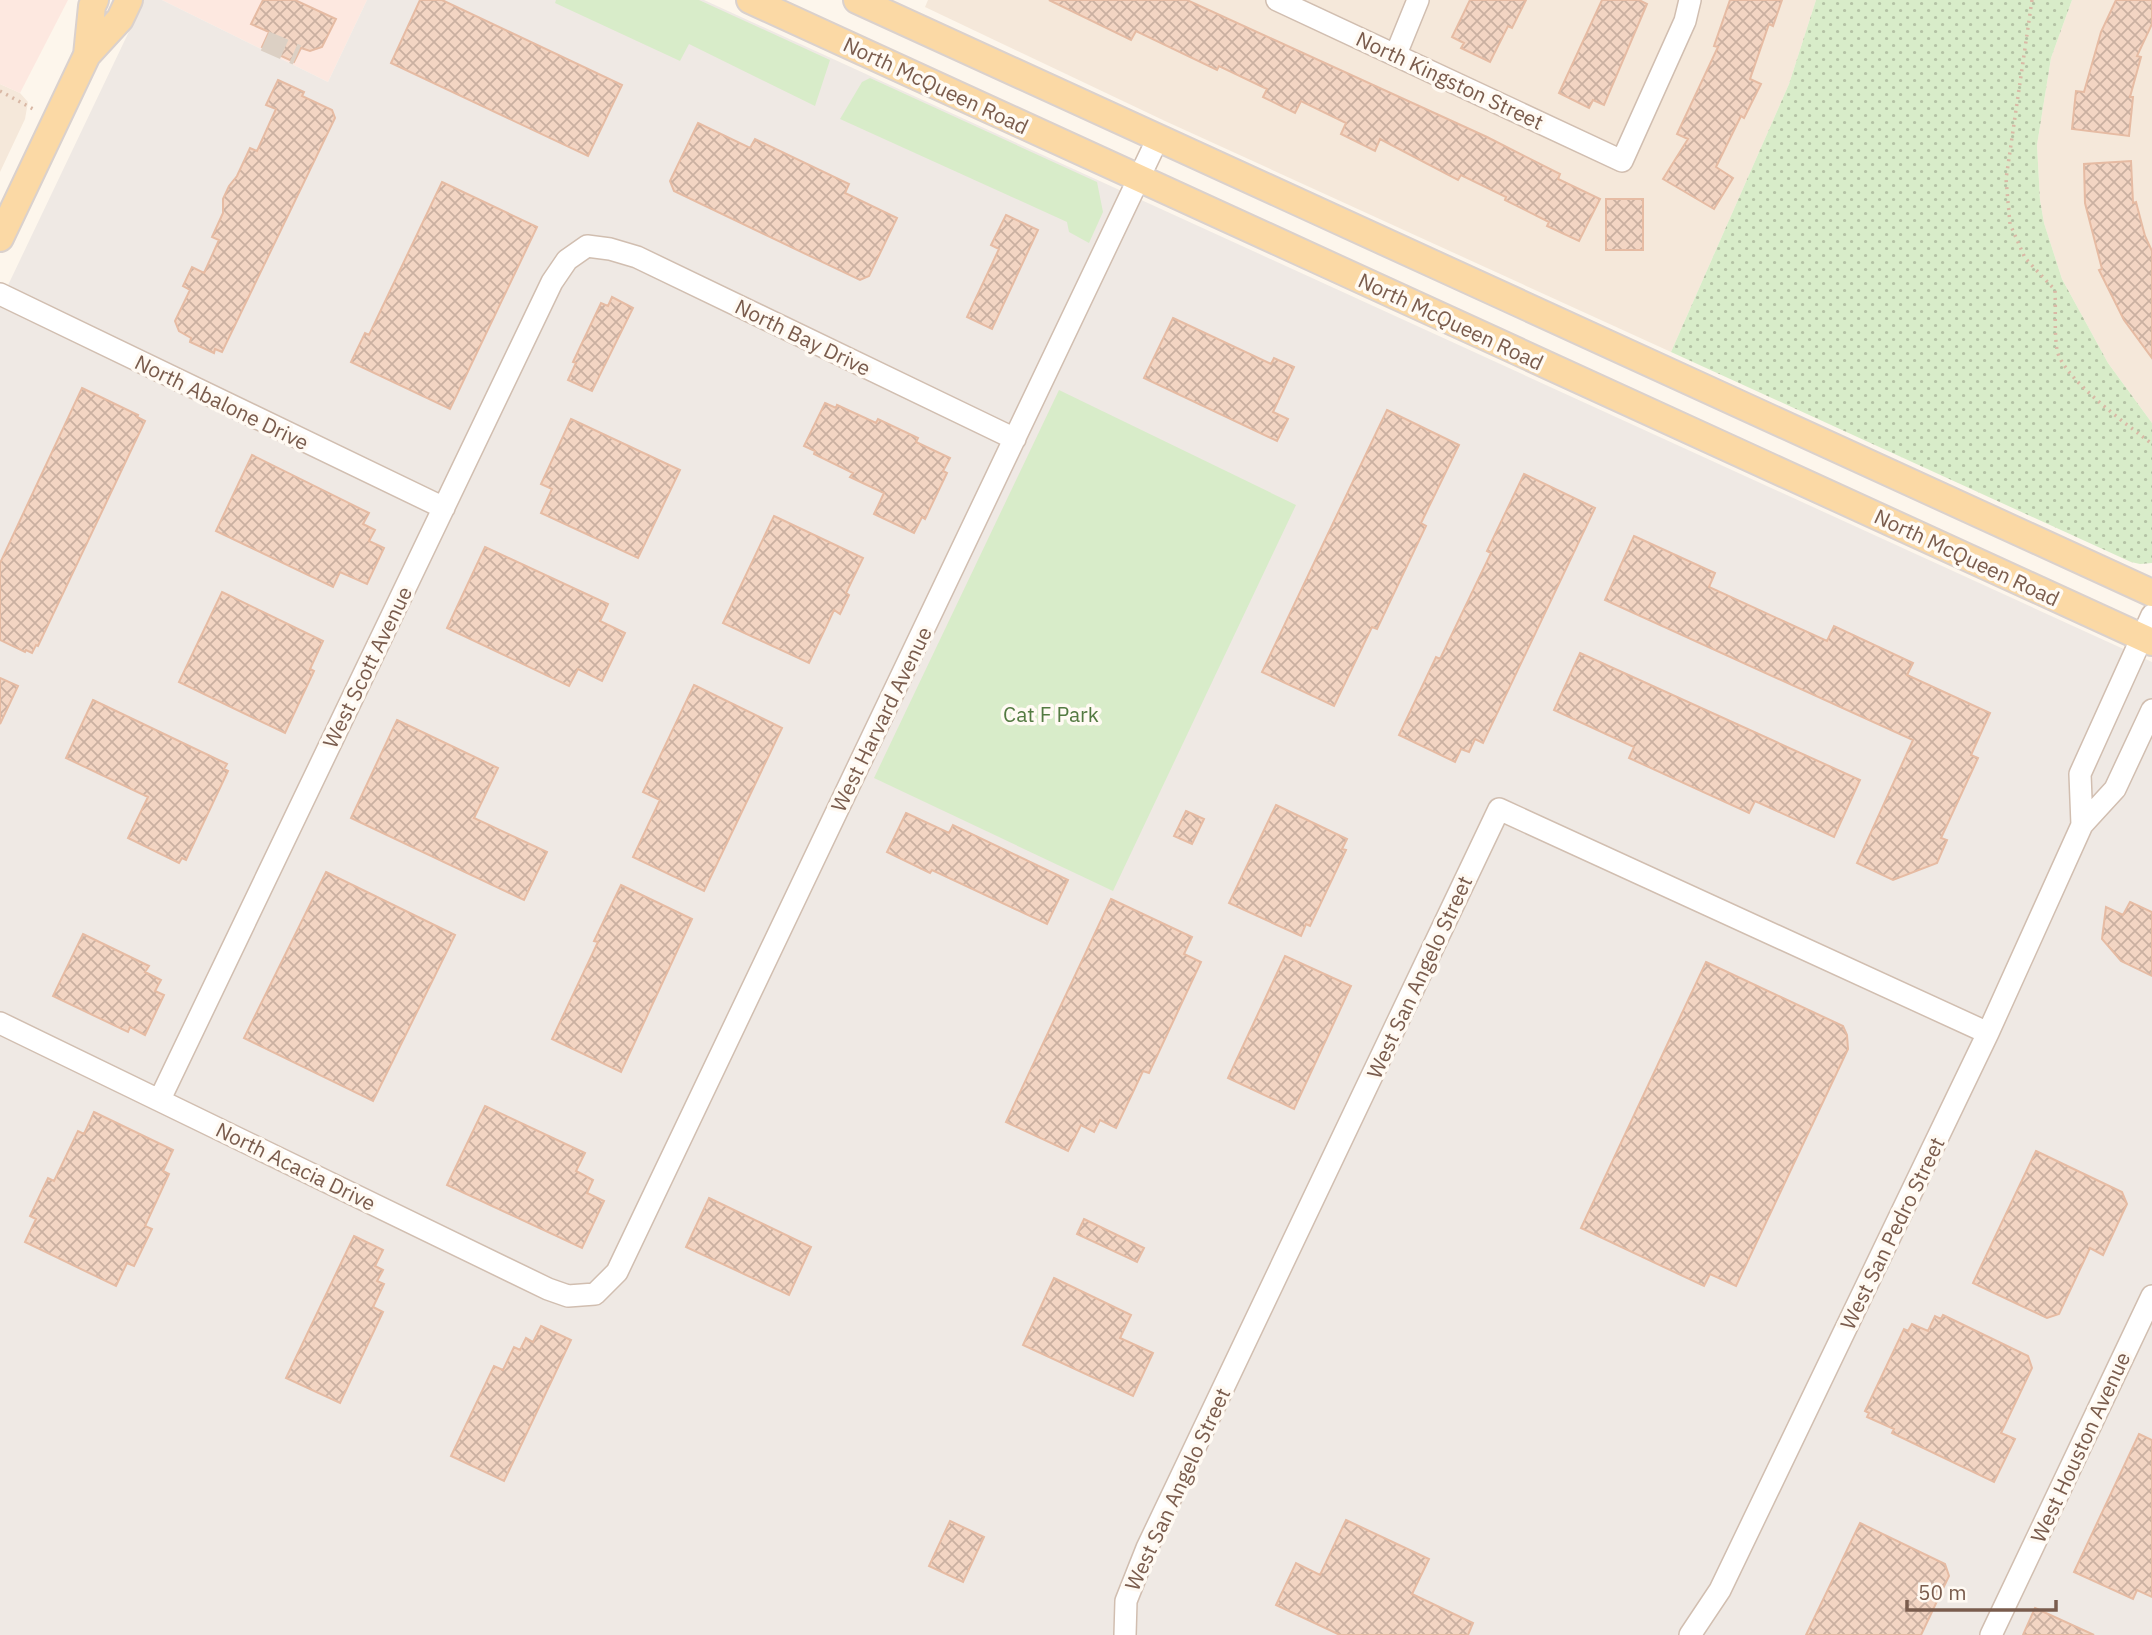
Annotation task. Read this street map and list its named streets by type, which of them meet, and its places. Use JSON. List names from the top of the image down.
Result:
{
  "streets": {
    "main road": ["North McQueen Road"],
    "street": [
      "North Kingston Street",
      "North Bay Drive",
      "North Abalone Drive",
      "West Scott Avenue",
      "West Harvard Avenue",
      "West San Angelo Street",
      "North Acacia Drive",
      "West San Pedro Street",
      "West Houston Avenue"
    ]
  },
  "crossings": [
    ["North McQueen Road", "West Harvard Avenue"],
    ["North McQueen Road", "West San Pedro Street"],
    ["North Bay Drive", "West Scott Avenue"],
    ["North Bay Drive", "West Harvard Avenue"],
    ["North Abalone Drive", "West Scott Avenue"],
    ["West Scott Avenue", "North Acacia Drive"],
    ["West Harvard Avenue", "North Acacia Drive"],
    ["West San Angelo Street", "West San Pedro Street"]
  ],
  "parks": ["Cat F Park"],
  "scale_bar": "50 m"
}
